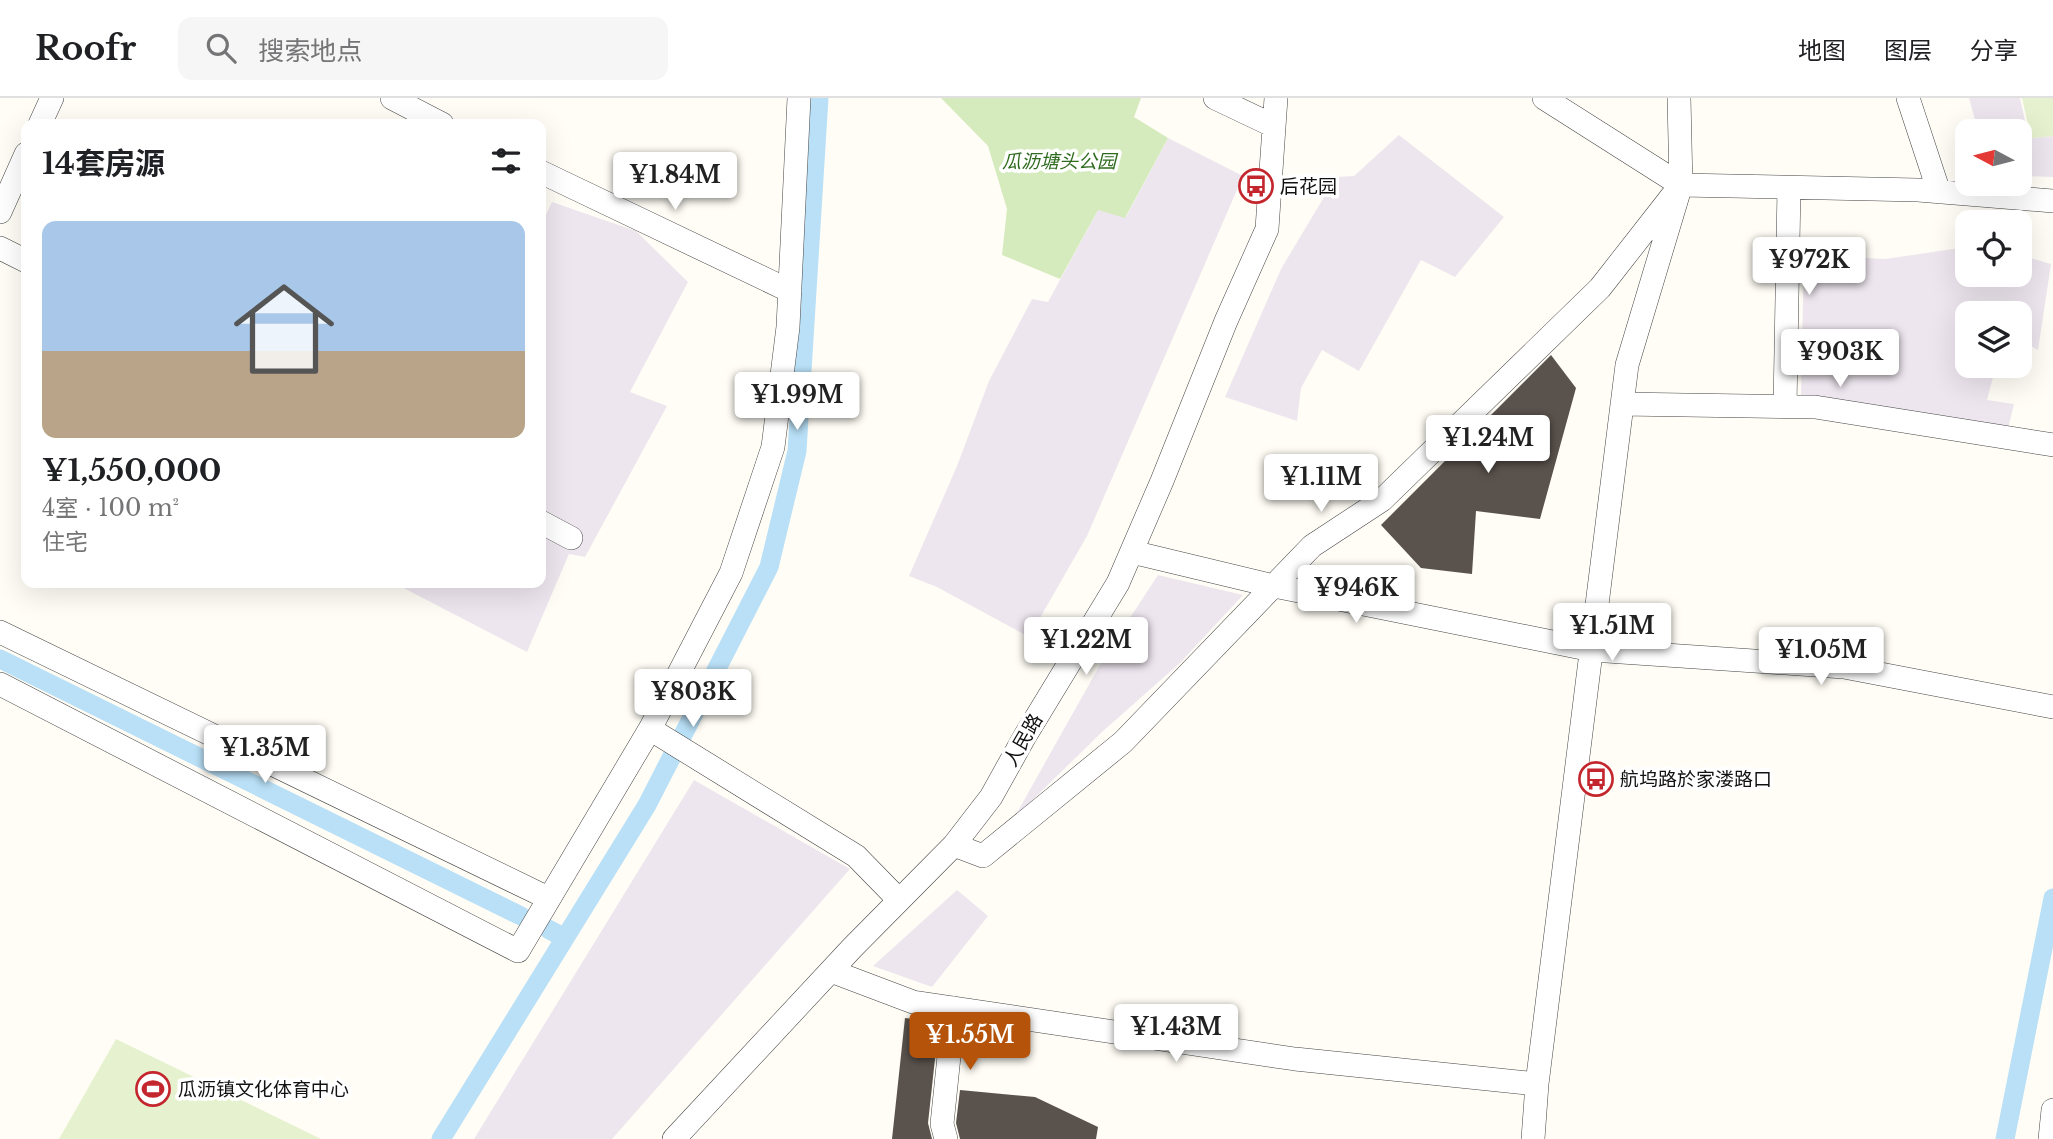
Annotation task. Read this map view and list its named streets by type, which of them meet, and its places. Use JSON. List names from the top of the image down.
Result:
{
  "streets": {
    "street": ["人民路"]
  },
  "parks": ["瓜沥塘头公园"],
  "places": {
    "bus stop": ["后花园", "航坞路於家溇路口"],
    "sports": ["瓜沥镇文化体育中心"]
  },
  "north": "left",
  "page": {
    "header": "Roofr",
    "search": "搜索地点",
    "nav": ["地图", "图层", "分享"],
    "heading": "14套房源",
    "price": [
      "¥1.84M",
      "¥972K",
      "¥903K",
      "¥1.99M",
      "¥1.24M",
      "¥1.11M",
      "¥946K",
      "¥1.51M",
      "¥1.22M",
      "¥1.05M",
      "¥803K",
      "¥1.35M",
      "¥1.43M",
      "¥1.55M"
    ],
    "list": [
      {
        "name": "¥1,550,000",
        "note": "4室 · 100 m² · 住宅"
      }
    ]
  }
}
